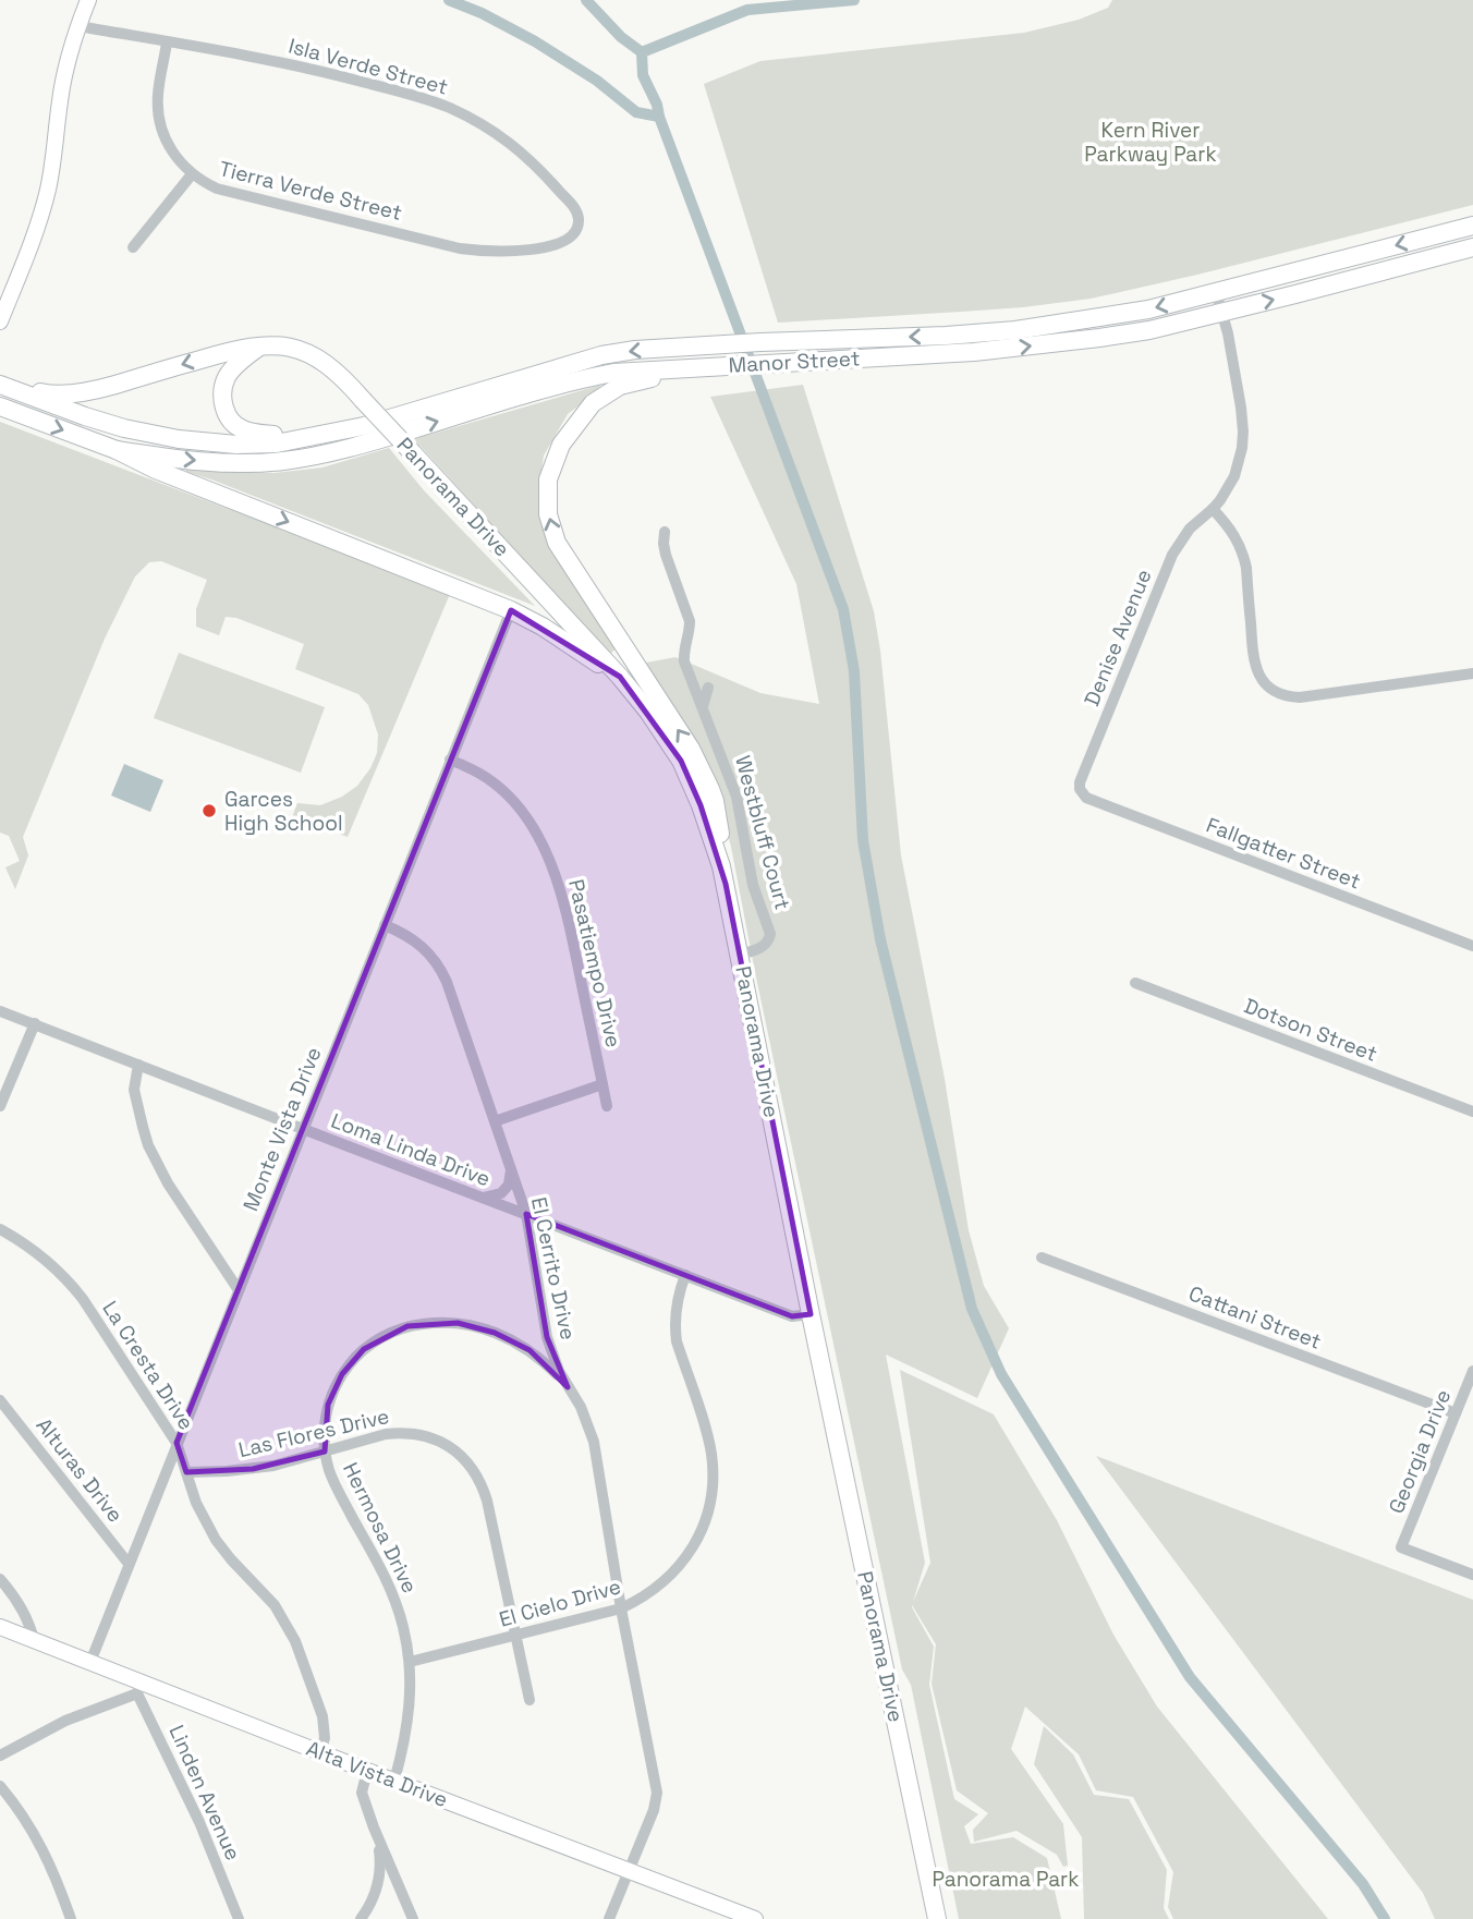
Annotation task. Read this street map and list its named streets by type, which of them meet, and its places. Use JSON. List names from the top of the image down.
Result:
{
  "streets": {
    "main road": ["Manor Street", "Panorama Drive"],
    "street": [
      "Isla Verde Street",
      "Tierra Verde Street",
      "Denise Avenue",
      "Westbluff Court",
      "Fallgatter Street",
      "Pasatiempo Drive",
      "Dotson Street",
      "Monte Vista Drive",
      "Loma Linda Drive",
      "El Cerrito Drive",
      "Cattani Street",
      "La Cresta Drive",
      "Las Flores Drive",
      "Georgia Drive",
      "Alturas Drive",
      "Hermosa Drive",
      "El Cielo Drive",
      "Alta Vista Drive",
      "Linden Avenue"
    ]
  },
  "crossings": [
    ["Isla Verde Street", "Tierra Verde Street"],
    ["Manor Street", "Panorama Drive"],
    ["Manor Street", "Denise Avenue"],
    ["Panorama Drive", "Westbluff Court"],
    ["Panorama Drive", "Loma Linda Drive"],
    ["Denise Avenue", "Fallgatter Street"],
    ["Pasatiempo Drive", "Monte Vista Drive"],
    ["Monte Vista Drive", "Loma Linda Drive"],
    ["Monte Vista Drive", "El Cerrito Drive"],
    ["Monte Vista Drive", "La Cresta Drive"],
    ["Monte Vista Drive", "Alturas Drive"],
    ["Monte Vista Drive", "Alta Vista Drive"],
    ["Loma Linda Drive", "El Cerrito Drive"],
    ["Loma Linda Drive", "El Cielo Drive"],
    ["El Cerrito Drive", "Hermosa Drive"],
    ["El Cerrito Drive", "El Cielo Drive"],
    ["El Cerrito Drive", "Alta Vista Drive"],
    ["Cattani Street", "Georgia Drive"],
    ["La Cresta Drive", "Las Flores Drive"],
    ["La Cresta Drive", "Alta Vista Drive"],
    ["Las Flores Drive", "Hermosa Drive"],
    ["Las Flores Drive", "El Cielo Drive"],
    ["Hermosa Drive", "El Cielo Drive"],
    ["Hermosa Drive", "Alta Vista Drive"],
    ["Alta Vista Drive", "Linden Avenue"]
  ],
  "parks": ["Kern River Parkway Park", "Panorama Park"],
  "places": ["Garces High School"]
}
